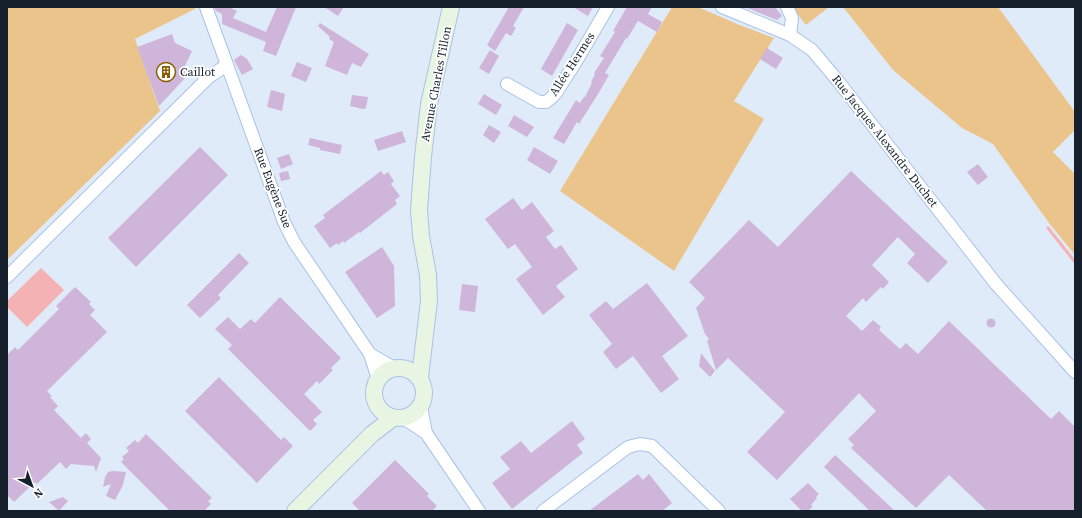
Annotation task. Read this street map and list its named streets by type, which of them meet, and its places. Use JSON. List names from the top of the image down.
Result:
{
  "streets": {
    "street": [
      "Allée Hermes",
      "Avenue Charles Tillon",
      "Rue Jacques Alexandre Duchet",
      "Rue Eugène Sue"
    ]
  },
  "crossings": [
    ["Avenue Charles Tillon", "Rue Eugène Sue"]
  ],
  "places": {
    "building": ["Caillot"]
  },
  "north": "bottom right"
}
